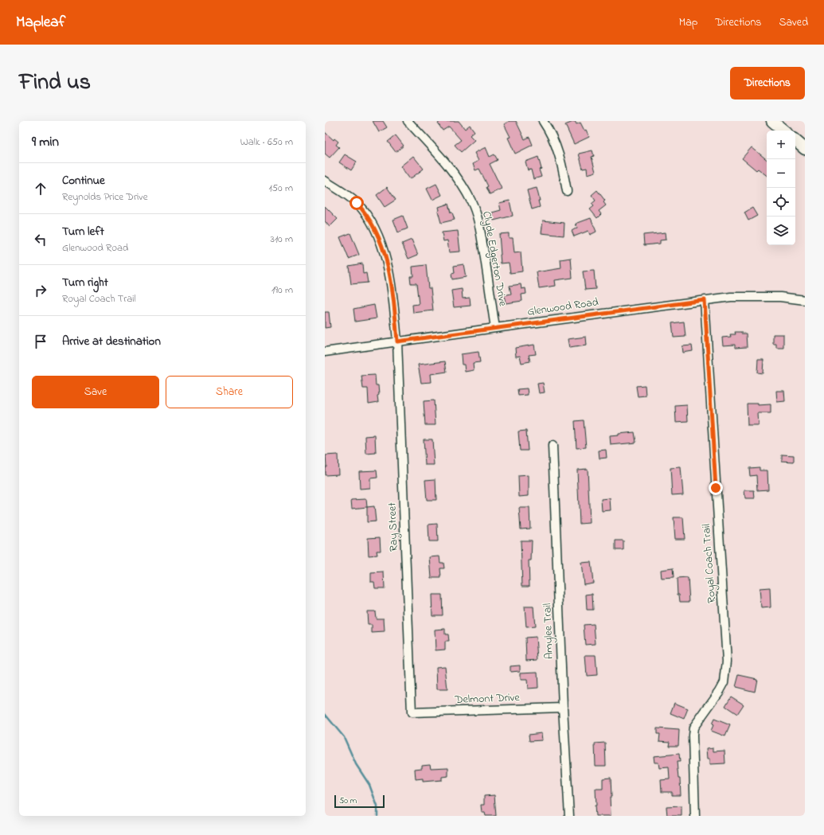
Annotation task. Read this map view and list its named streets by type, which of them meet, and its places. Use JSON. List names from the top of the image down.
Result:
{
  "streets": {
    "street": [
      "Clyde Edgerton Drive",
      "Glenwood Road",
      "Ray Street",
      "Royal Coach Trail",
      "Amylee Trail",
      "Delmont Drive"
    ]
  },
  "crossings": [
    ["Clyde Edgerton Drive", "Glenwood Road"],
    ["Glenwood Road", "Ray Street"],
    ["Glenwood Road", "Royal Coach Trail"],
    ["Ray Street", "Delmont Drive"],
    ["Amylee Trail", "Delmont Drive"]
  ],
  "scale_bar": "50 m",
  "page": {
    "header": "Mapleaf",
    "nav": ["Map", "Directions", "Saved"],
    "title": "Find us",
    "buttons": [
      "Directions",
      ["Save", "Share"]
    ],
    "heading": ["9 min", "Walk · 650 m"],
    "map_buttons": ["+", "−"],
    "list": [
      ["Continue", "Reynolds Price Drive", "150 m"],
      ["Turn left", "Glenwood Road", "310 m"],
      ["Turn right", "Royal Coach Trail", "190 m"],
      "Arrive at destination"
    ],
    "scale": "50 m"
  }
}
